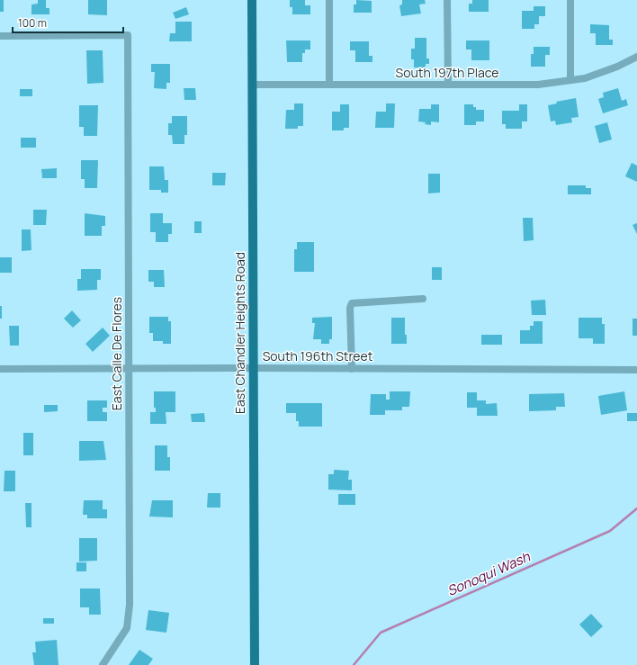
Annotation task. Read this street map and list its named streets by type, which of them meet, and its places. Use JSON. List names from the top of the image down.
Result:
{
  "streets": {
    "main road": ["East Chandler Heights Road"],
    "street": ["South 197th Place", "East Calle De Flores", "South 196th Street"]
  },
  "crossings": [
    ["South 197th Place", "East Chandler Heights Road"],
    ["East Chandler Heights Road", "South 196th Street"],
    ["East Calle De Flores", "South 196th Street"]
  ],
  "water": ["Sonoqui Wash"],
  "scale_bar": "100 m"
}
